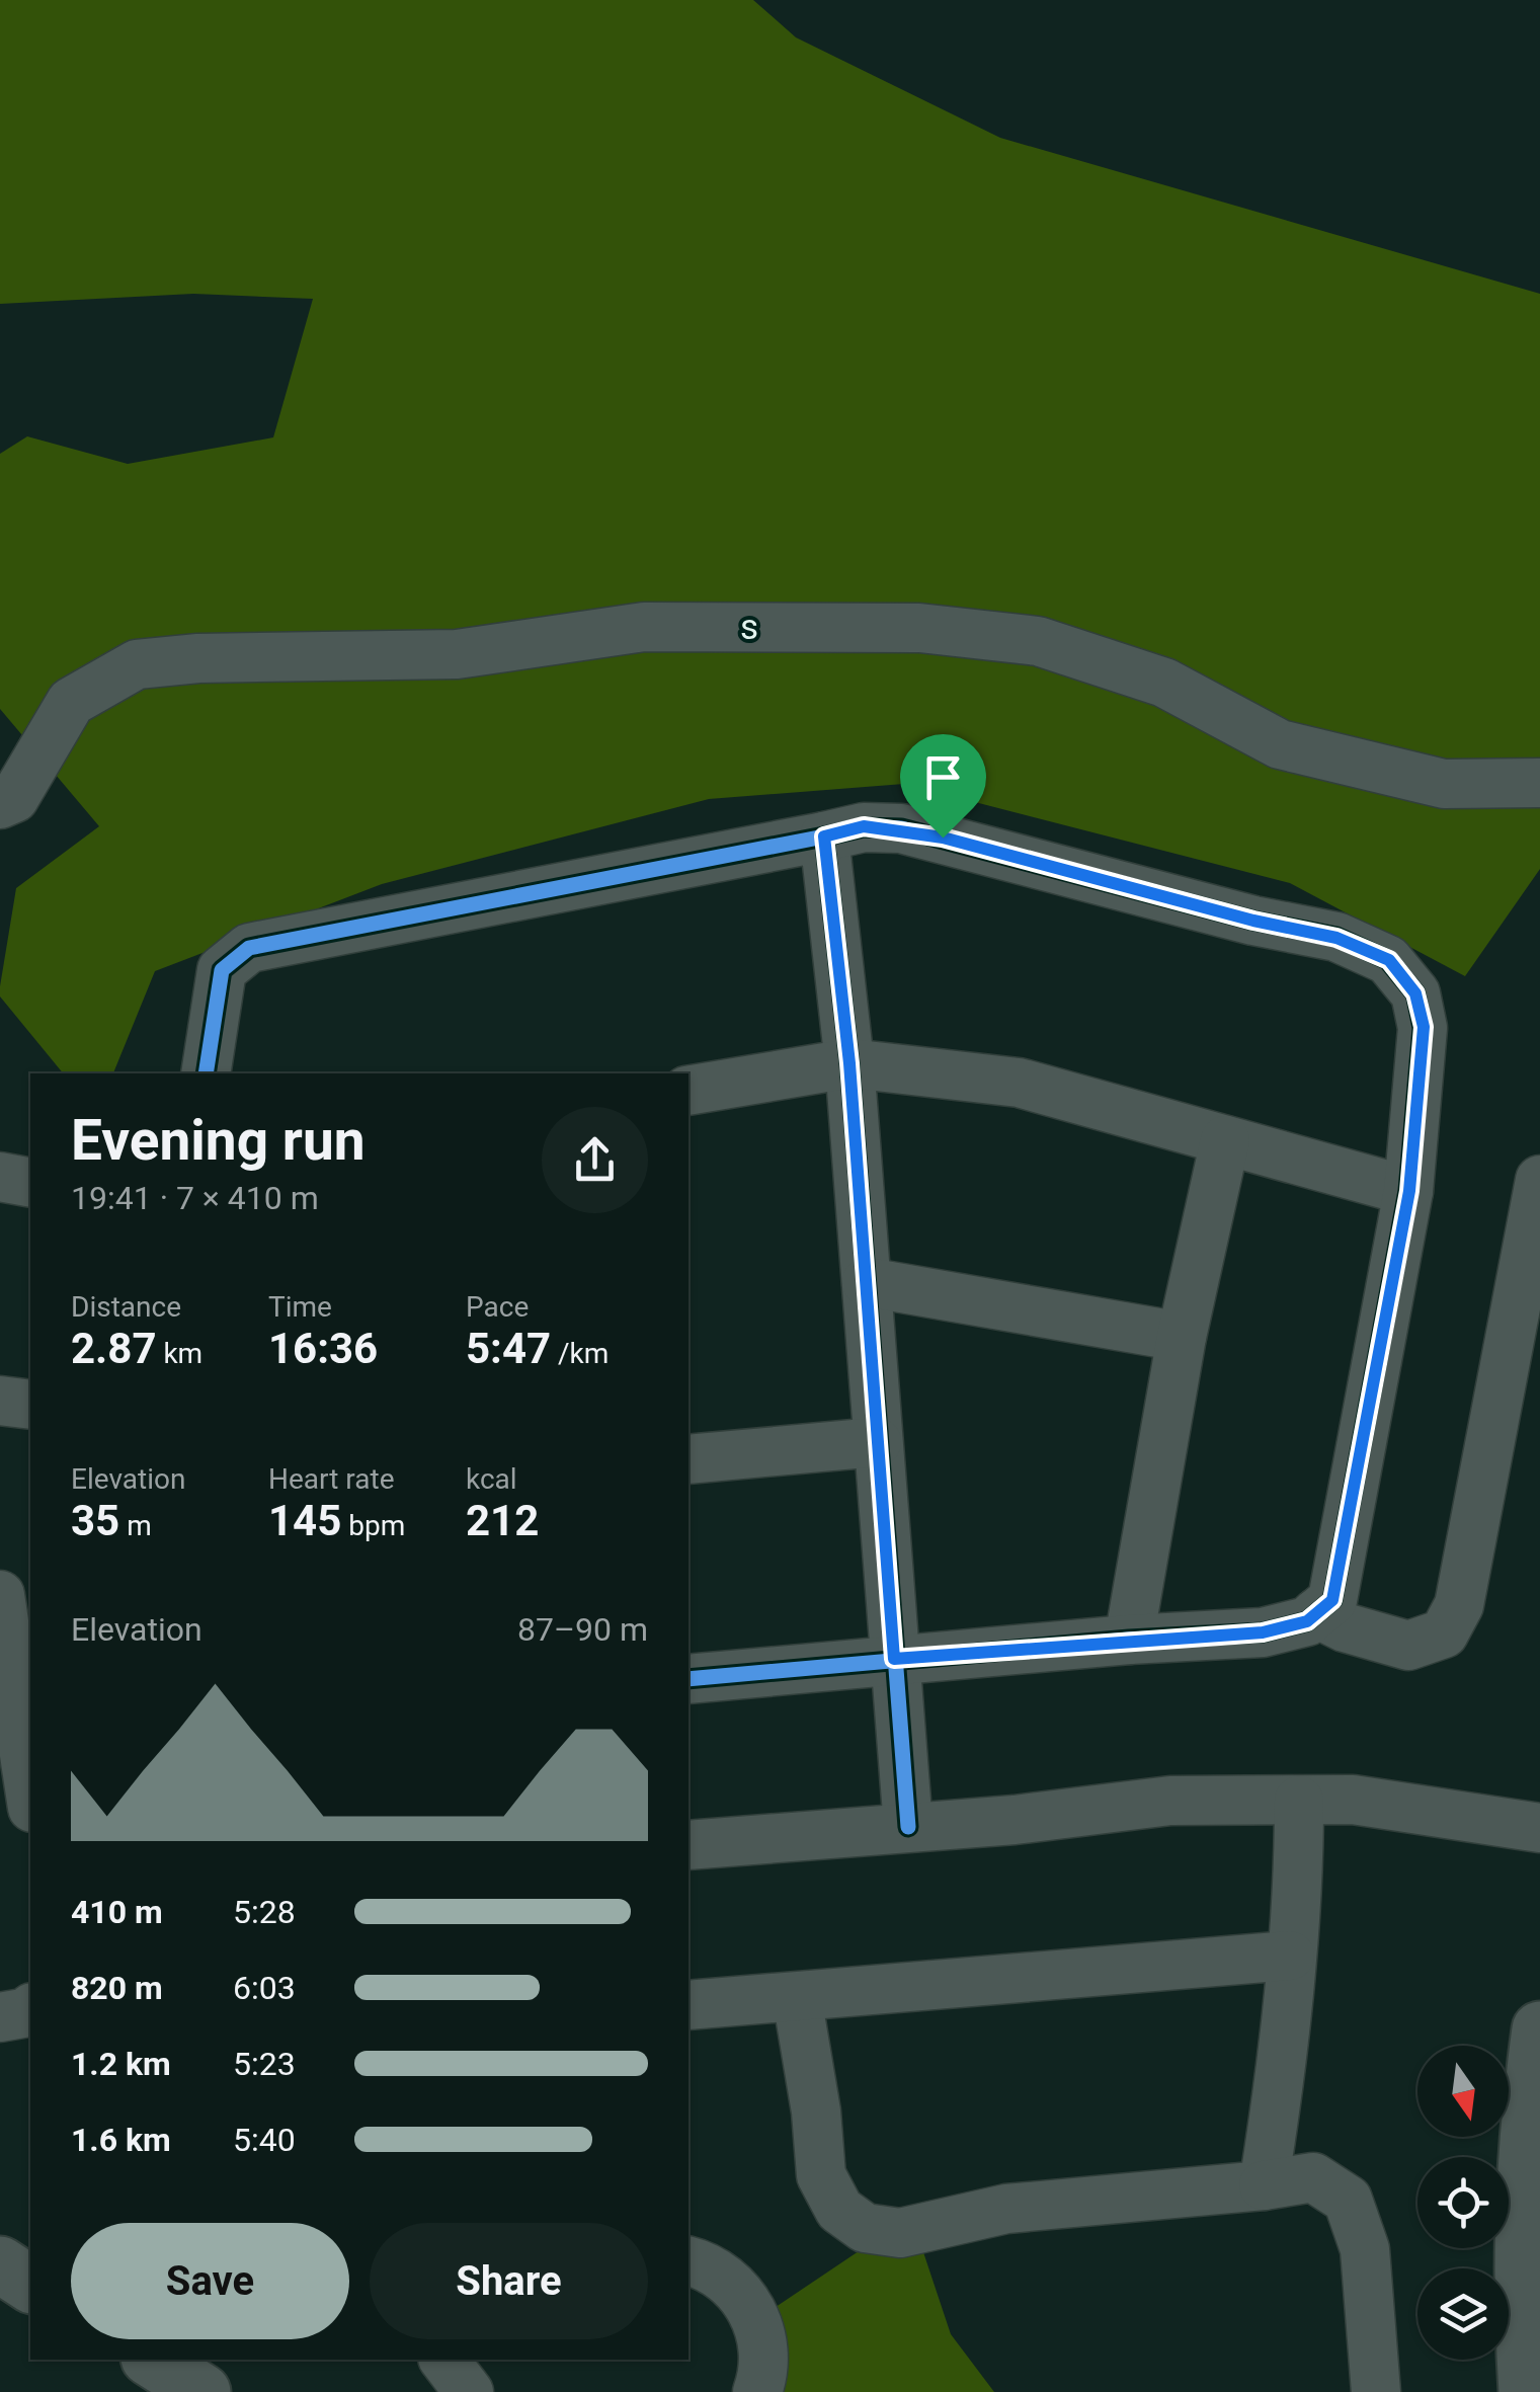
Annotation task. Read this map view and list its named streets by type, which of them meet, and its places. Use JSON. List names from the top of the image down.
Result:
{
  "streets": {
    "street": ["s"]
  },
  "north": "bottom",
  "page": {
    "heading": ["Evening run", "19:41 · 7 × 410 m"],
    "stats": [
      ["Distance", "2.87 km"],
      ["Time", "16:36"],
      ["Pace", "5:47 /km"],
      ["Elevation", "35 m"],
      ["Heart rate", "145 bpm"],
      ["kcal", "212"]
    ],
    "chart": ["Elevation", "87–90 m"],
    "list": [
      {
        "name": "410 m",
        "note": "5:28"
      },
      {
        "name": "820 m",
        "note": "6:03"
      },
      {
        "name": "1.2 km",
        "note": "5:23"
      },
      {
        "name": "1.6 km",
        "note": "5:40"
      }
    ],
    "buttons": ["Save", "Share"]
  }
}
